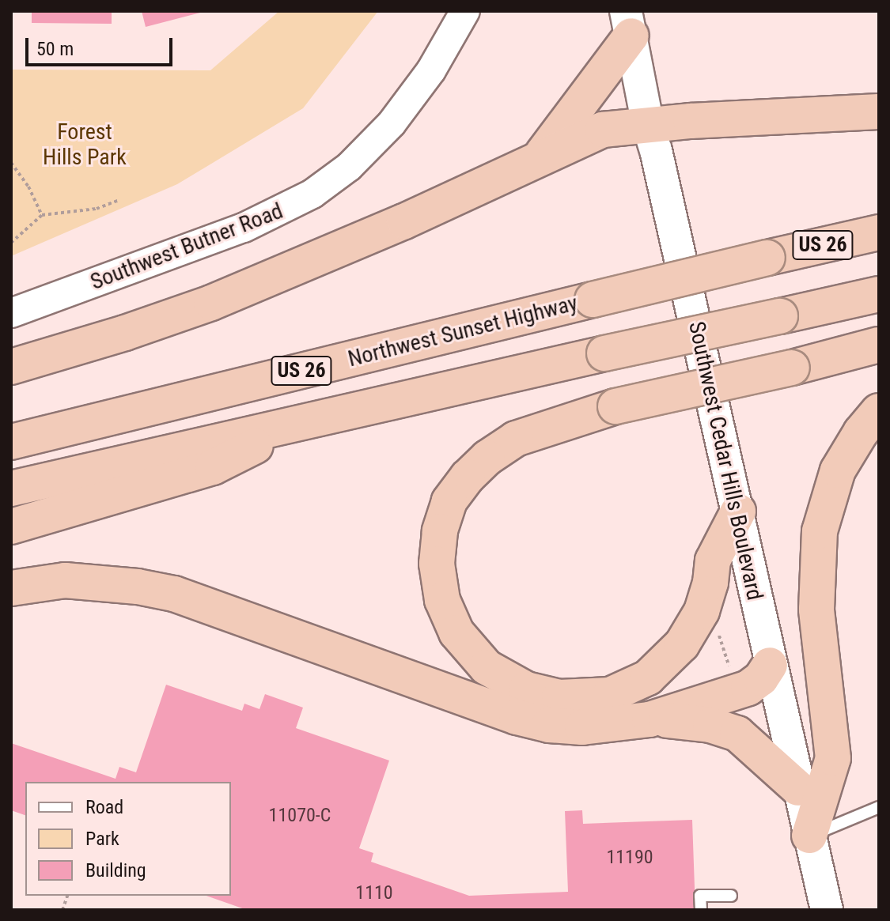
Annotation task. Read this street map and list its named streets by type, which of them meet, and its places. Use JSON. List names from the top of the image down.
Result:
{
  "streets": {
    "highway": ["US 26", "Northwest Sunset Highway"],
    "main road": ["Southwest Cedar Hills Boulevard"],
    "street": ["Southwest Butner Road"]
  },
  "parks": ["Forest Hills Park"],
  "house_numbers": ["11070-C", "11190", "1110"],
  "legend": ["Road", "Park", "Building"],
  "scale_bar": "50 m"
}
